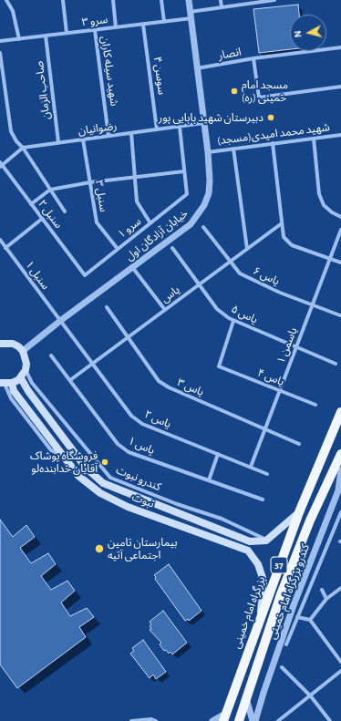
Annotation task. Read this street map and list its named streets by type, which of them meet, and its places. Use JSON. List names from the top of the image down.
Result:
{
  "streets": {
    "highway": ["37", "بزرگراه امام خمینی"],
    "main road": ["نبوت"],
    "street": [
      "سرو ۳",
      "انصار",
      "شهید سیله کاران",
      "سوسن ۴",
      "صاحب الزمان",
      "رضوانیان",
      "(مسجد)شهید محمد امیدی",
      "سنبل ۳",
      "سنبل ۲",
      "سرو ۱",
      "خیابان آزادگان اول",
      "سنبل ۱",
      "یاس ۶",
      "یاس",
      "یاس ۵",
      "یاسمن ۱",
      "یاس ۴",
      "یاس ۳",
      "یاس ۲",
      "یاس ۱",
      "کندرو نبوت",
      "کندرو بزرگراه امام خمینی"
    ]
  },
  "crossings": [
    ["سرو ۳", "شهید سیله کاران"],
    ["سرو ۳", "سوسن ۴"],
    ["سرو ۳", "صاحب الزمان"],
    ["سرو ۳", "خیابان آزادگان اول"],
    ["انصار", "خیابان آزادگان اول"],
    ["شهید سیله کاران", "رضوانیان"],
    ["سوسن ۴", "رضوانیان"],
    ["صاحب الزمان", "رضوانیان"],
    ["رضوانیان", "سنبل ۳"],
    ["رضوانیان", "خیابان آزادگان اول"],
    ["(مسجد)شهید محمد امیدی", "خیابان آزادگان اول"],
    ["سنبل ۳", "سرو ۱"],
    ["سنبل ۲", "سرو ۱"],
    ["خیابان آزادگان اول", "سنبل ۱"],
    ["خیابان آزادگان اول", "یاس ۲"],
    ["سنبل ۱", "یاس ۲"],
    ["یاس ۶", "یاس"],
    ["یاس ۶", "یاسمن ۱"],
    ["یاس", "یاس ۵"],
    ["یاس", "یاس ۳"],
    ["یاس", "یاس ۲"],
    ["یاس", "یاس ۱"],
    ["یاس ۵", "یاسمن ۱"],
    ["یاس ۵", "یاس ۴"],
    ["یاسمن ۱", "یاس ۴"],
    ["یاسمن ۱", "یاس ۳"],
    ["یاسمن ۱", "یاس ۲"],
    ["کندرو نبوت", "نبوت"],
    ["نبوت", "بزرگراه امام خمینی"]
  ],
  "places": [
    "مسجد امام خمینی (ره)",
    "دبیرستان شهید بابایی پور",
    "فروشگاه پوشاک آقایان خدابنده‌لو",
    "بیمارستان تامین اجتماعی آتیه"
  ],
  "north": "left"
}
